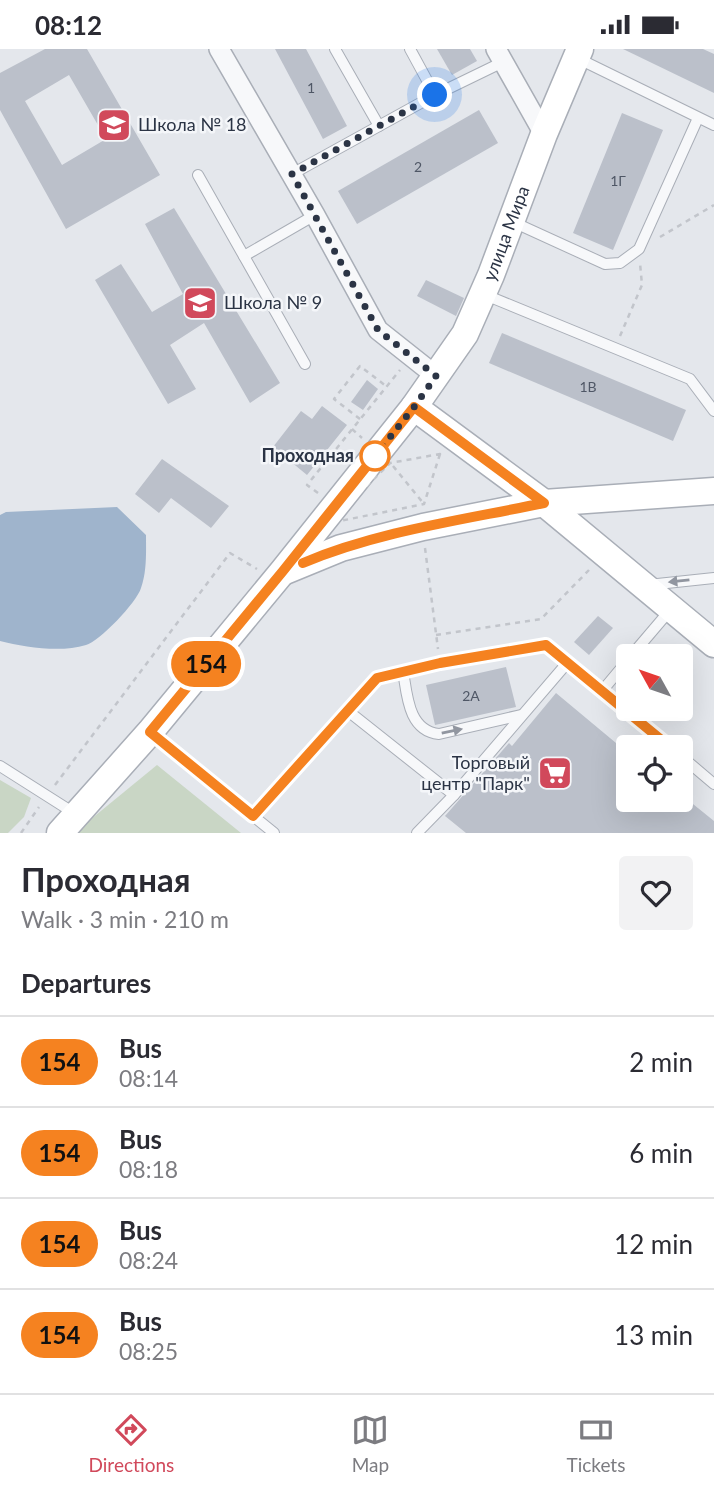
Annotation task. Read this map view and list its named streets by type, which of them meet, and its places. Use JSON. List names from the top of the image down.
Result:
{
  "streets": {
    "street": ["улица Мира"]
  },
  "places": {
    "school or university": ["Школа № 18", "Школа № 9"],
    "other": ["Проходная"],
    "supermarket": ["Торговый центр \"Парк\""]
  },
  "lines": ["bus line 154"],
  "house_numbers": [
    "1",
    "2",
    "1Г",
    "1В",
    "2А"
  ],
  "north": "top left",
  "page": {
    "status": "08:12",
    "on_map": "154",
    "heading": [
      ["Проходная", "Walk · 3 min · 210 m"],
      "Departures"
    ],
    "list": [
      {
        "mark": "154",
        "name": "Bus",
        "note": "08:14",
        "value": "2 min"
      },
      {
        "mark": "154",
        "name": "Bus",
        "note": "08:18",
        "value": "6 min"
      },
      {
        "mark": "154",
        "name": "Bus",
        "note": "08:24",
        "value": "12 min"
      },
      {
        "mark": "154",
        "name": "Bus",
        "note": "08:25",
        "value": "13 min"
      }
    ],
    "tabs": ["Directions", "Map", "Tickets"]
  }
}
